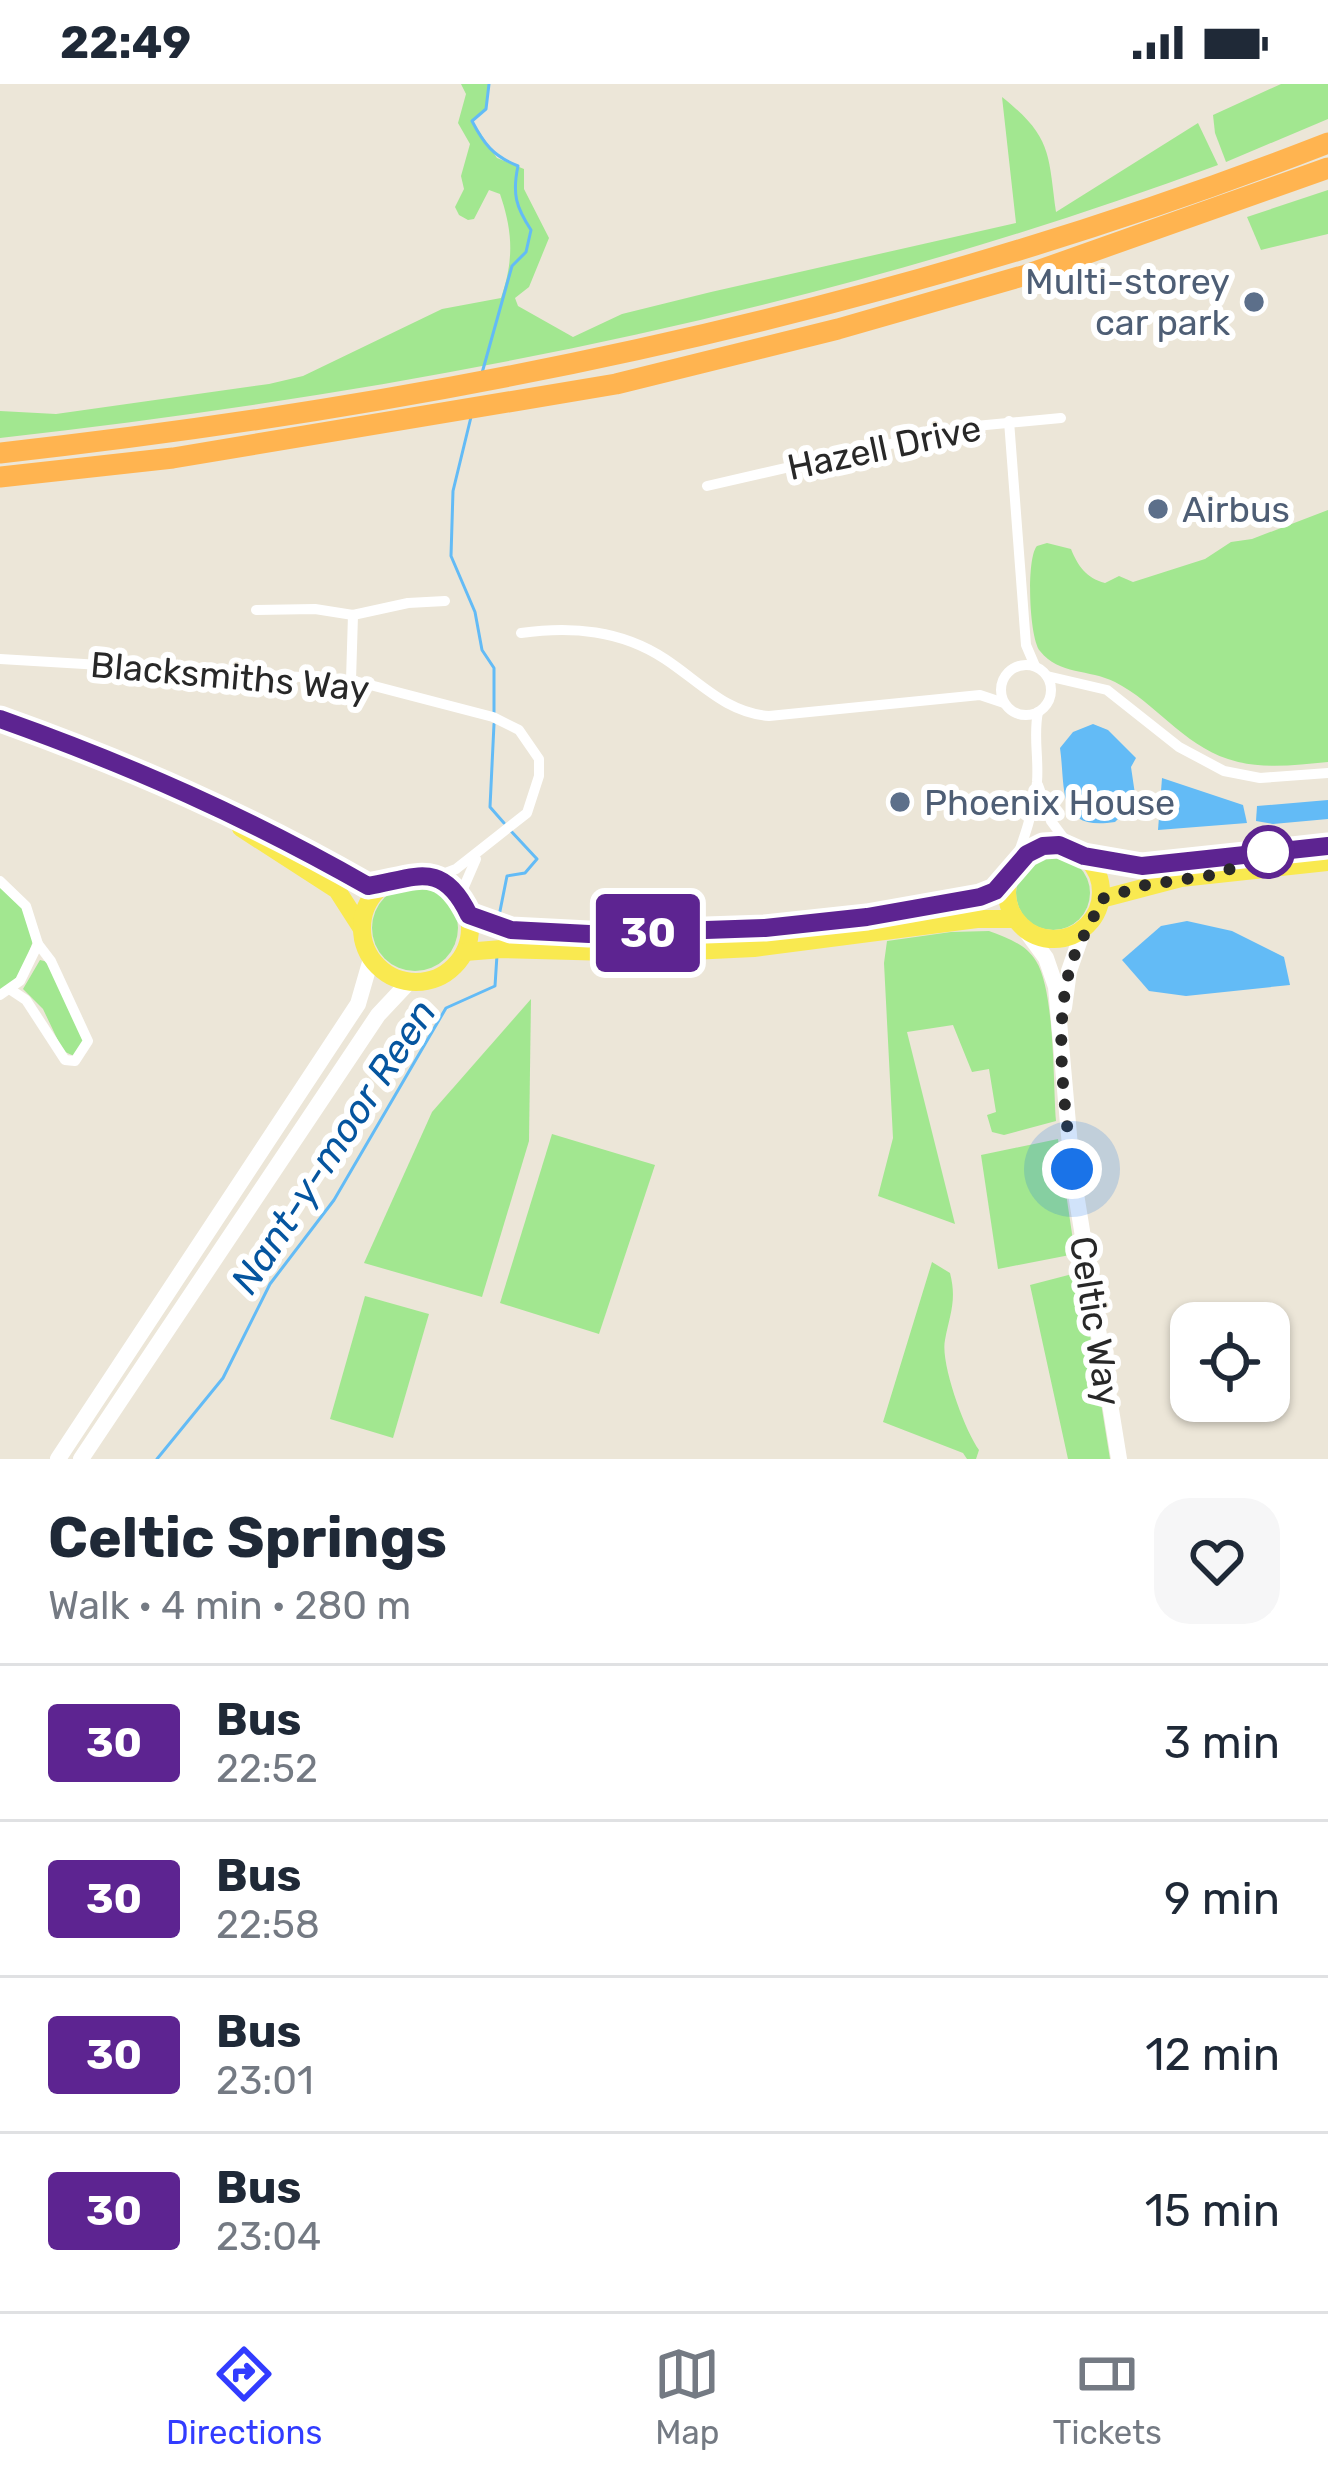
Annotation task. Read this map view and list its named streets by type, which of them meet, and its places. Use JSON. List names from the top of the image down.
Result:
{
  "streets": {
    "street": ["Hazell Drive", "Blacksmiths Way", "Celtic Way"]
  },
  "water": ["Nant-y-moor Reen"],
  "places": ["Multi-storey car park", "Airbus", "Phoenix House"],
  "lines": ["bus line 30"],
  "page": {
    "status": "22:49",
    "on_map": "30",
    "heading": ["Celtic Springs", "Walk · 4 min · 280 m"],
    "list": [
      {
        "mark": "30",
        "name": "Bus",
        "note": "22:52",
        "value": "3 min"
      },
      {
        "mark": "30",
        "name": "Bus",
        "note": "22:58",
        "value": "9 min"
      },
      {
        "mark": "30",
        "name": "Bus",
        "note": "23:01",
        "value": "12 min"
      },
      {
        "mark": "30",
        "name": "Bus",
        "note": "23:04",
        "value": "15 min"
      }
    ],
    "tabs": ["Directions", "Map", "Tickets"]
  }
}
